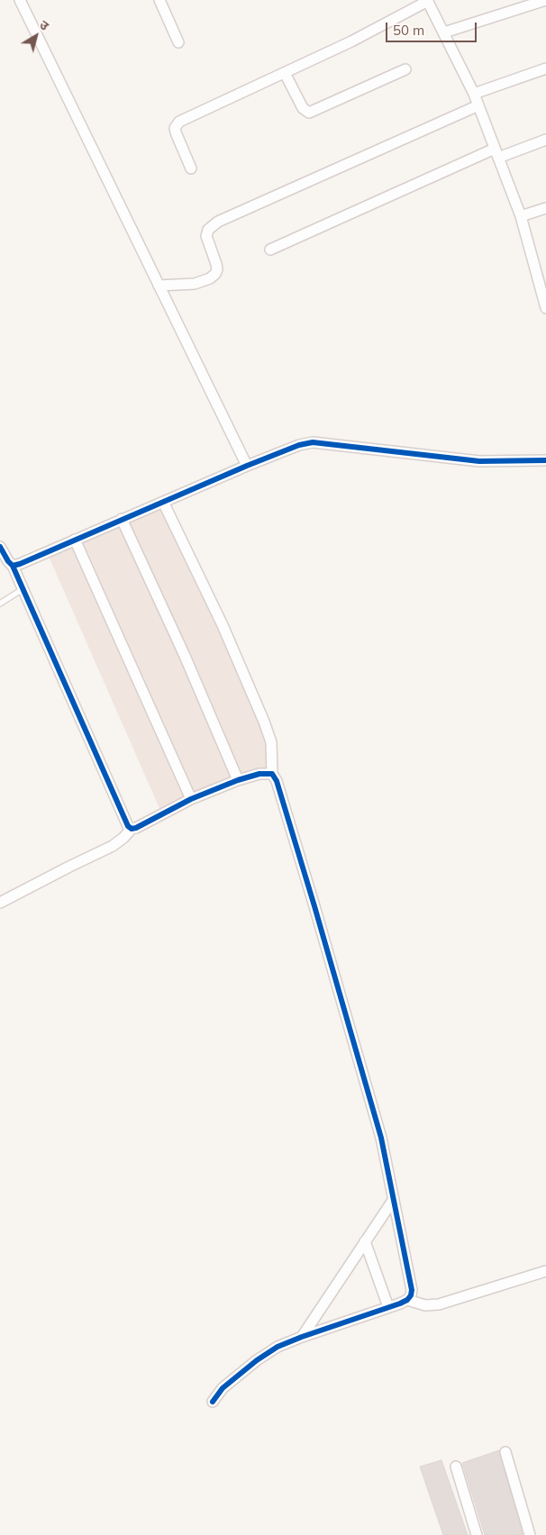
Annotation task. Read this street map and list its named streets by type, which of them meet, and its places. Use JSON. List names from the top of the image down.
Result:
{
  "scale_bar": "50 m",
  "north": "top right"
}
